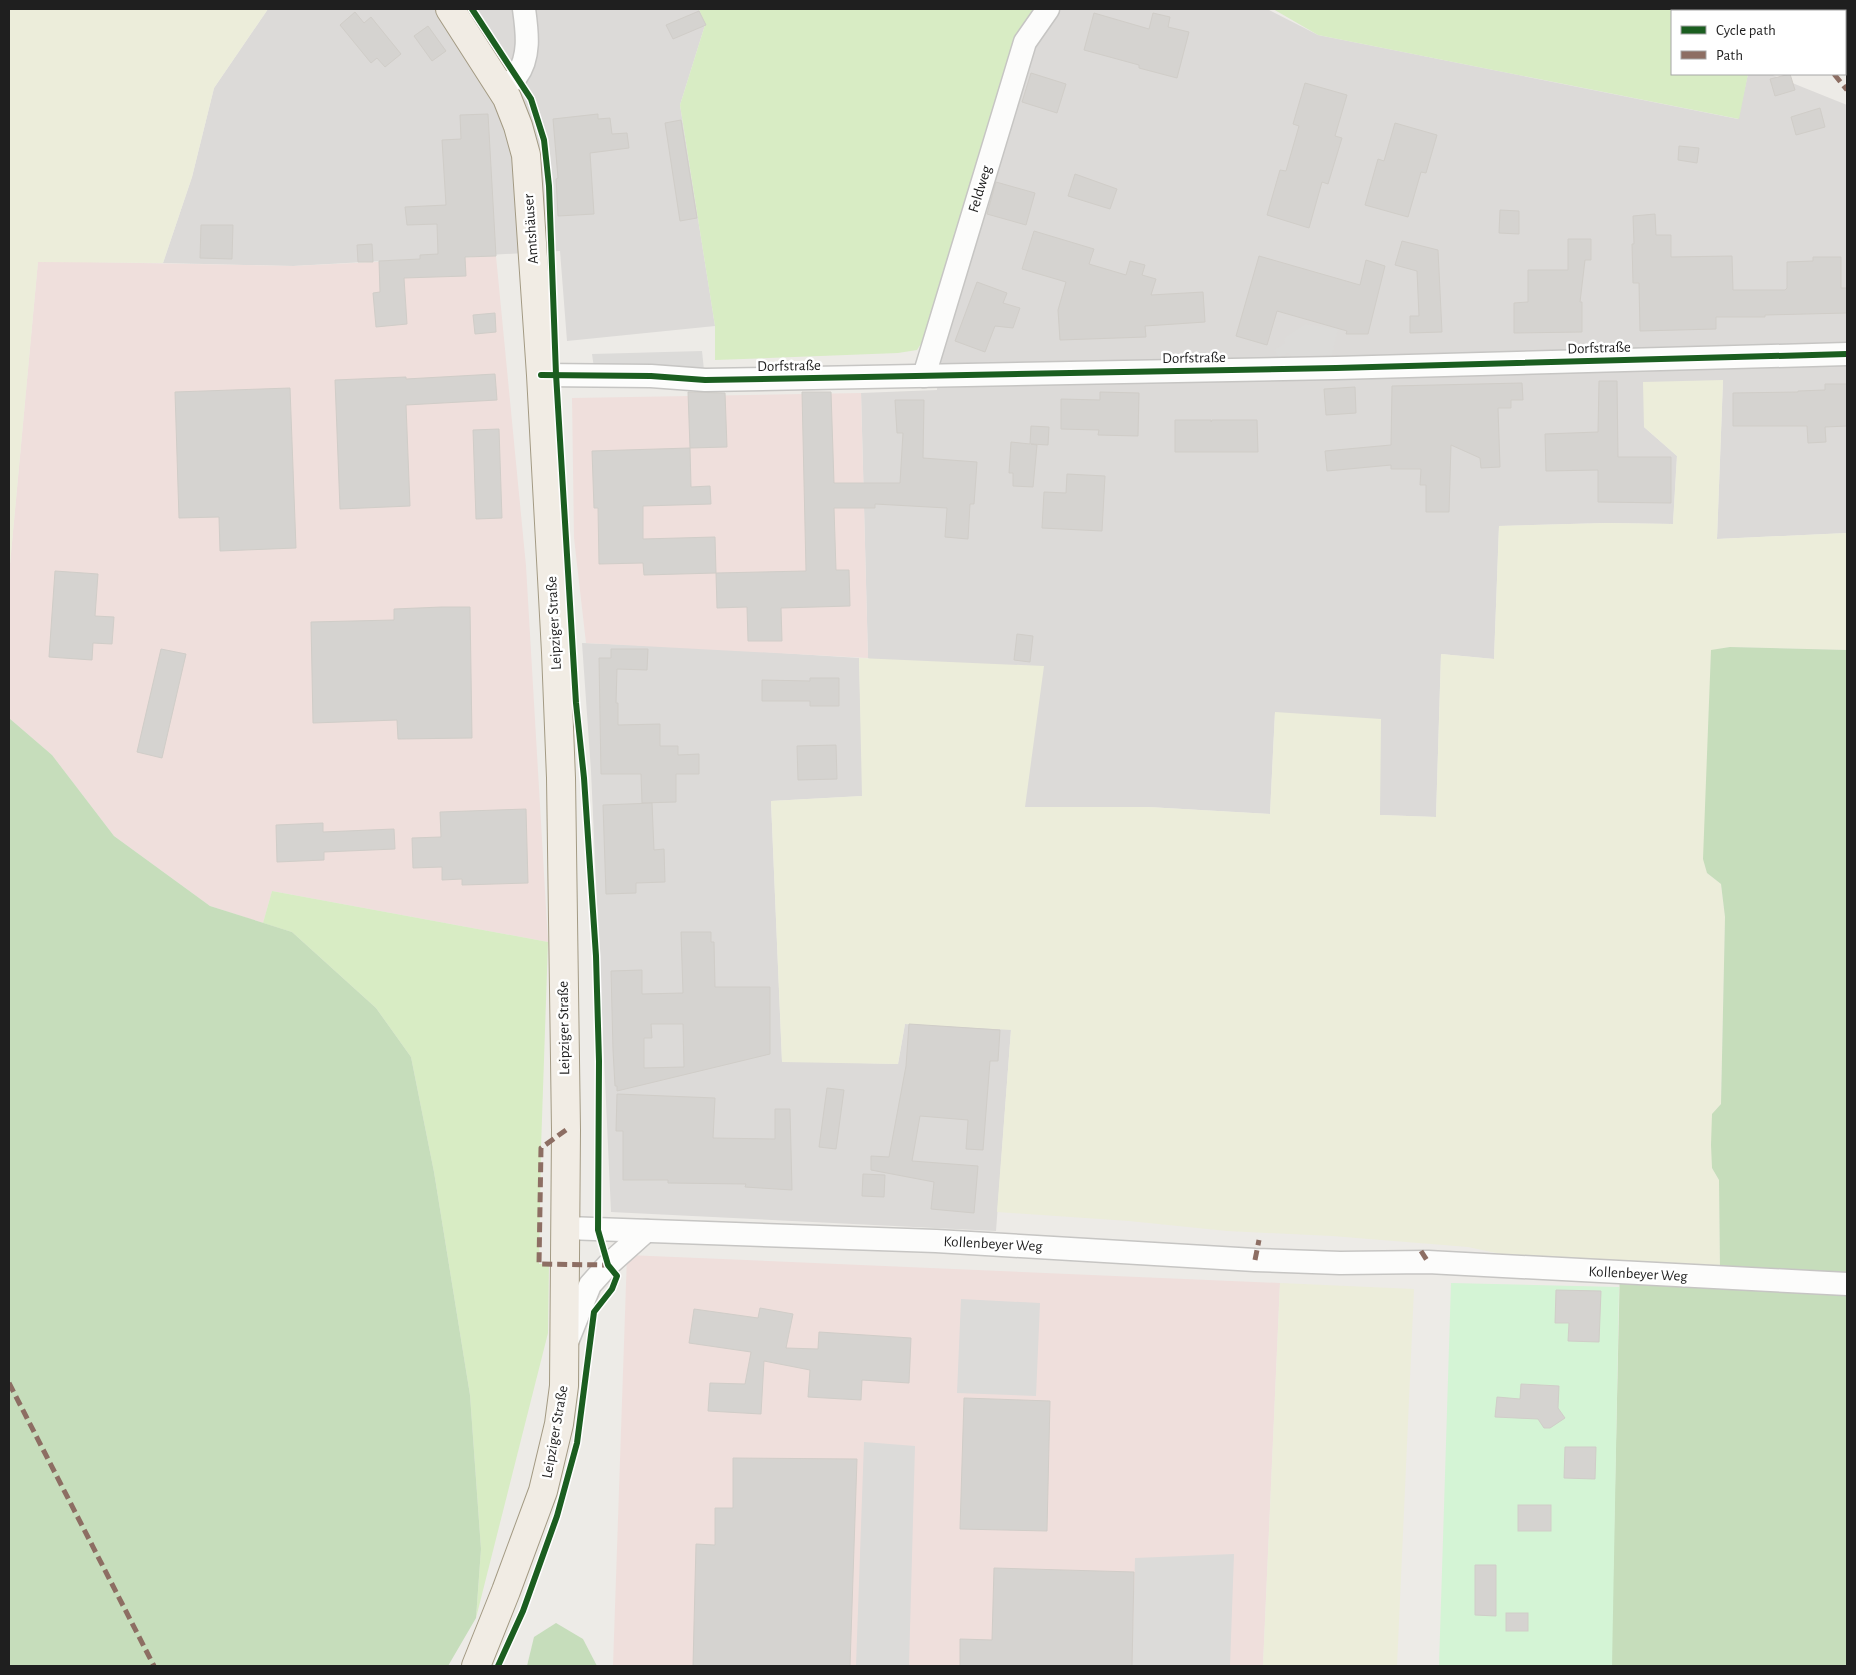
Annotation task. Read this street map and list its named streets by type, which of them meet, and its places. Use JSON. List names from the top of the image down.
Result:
{
  "streets": {
    "main road": ["Amtshäuser", "Leipziger Straße"],
    "street": ["Feldweg", "Dorfstraße", "Kollenbeyer Weg"]
  },
  "crossings": [
    ["Feldweg", "Dorfstraße"],
    ["Amtshäuser", "Dorfstraße"],
    ["Amtshäuser", "Leipziger Straße"],
    ["Dorfstraße", "Leipziger Straße"],
    ["Leipziger Straße", "Kollenbeyer Weg"]
  ],
  "legend": ["Cycle path", "Path"]
}
